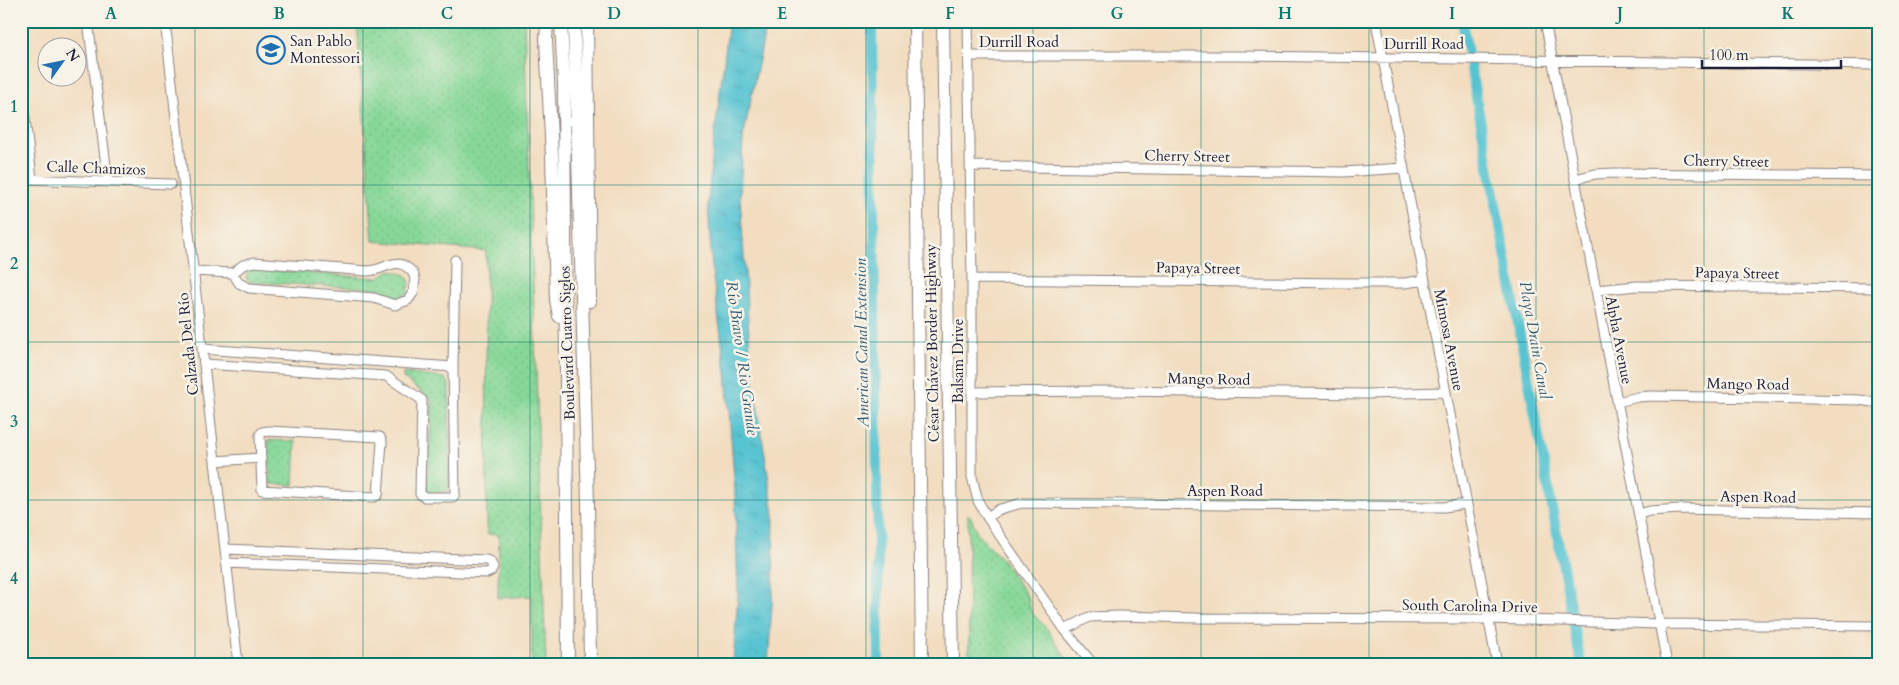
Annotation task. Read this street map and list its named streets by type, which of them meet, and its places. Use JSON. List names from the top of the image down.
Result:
{
  "streets": {
    "highway": ["Boulevard Cuatro Siglos", "César Chávez Border Highway"],
    "street": [
      "Durrill Road",
      "Cherry Street",
      "Calle Chamizos",
      "Papaya Street",
      "Mimosa Avenue",
      "Alpha Avenue",
      "Calzada Del Río",
      "Balsam Drive",
      "Mango Road",
      "Aspen Road",
      "South Carolina Drive"
    ]
  },
  "crossings": [
    ["Durrill Road", "Mimosa Avenue"],
    ["Durrill Road", "Alpha Avenue"],
    ["Durrill Road", "Balsam Drive"],
    ["Cherry Street", "Mimosa Avenue"],
    ["Cherry Street", "Alpha Avenue"],
    ["Cherry Street", "Balsam Drive"],
    ["Papaya Street", "Mimosa Avenue"],
    ["Papaya Street", "Alpha Avenue"],
    ["Papaya Street", "Balsam Drive"],
    ["Mimosa Avenue", "Mango Road"],
    ["Mimosa Avenue", "Aspen Road"],
    ["Mimosa Avenue", "South Carolina Drive"],
    ["Alpha Avenue", "Mango Road"],
    ["Alpha Avenue", "Aspen Road"],
    ["Alpha Avenue", "South Carolina Drive"],
    ["Balsam Drive", "Mango Road"],
    ["Balsam Drive", "Aspen Road"],
    ["Balsam Drive", "South Carolina Drive"]
  ],
  "water": ["Playa Drain Canal", "American Canal Extension", "Río Bravo / Rio Grande"],
  "places": {
    "school or university": ["San Pablo Montessori"]
  },
  "scale_bar": "100 m",
  "north": "top right",
  "grid": {
    "columns": [
      "A",
      "B",
      "C",
      "D",
      "E",
      "F",
      "G",
      "H",
      "I",
      "J",
      "K"
    ],
    "rows": [
      "1",
      "2",
      "3",
      "4"
    ]
  }
}
